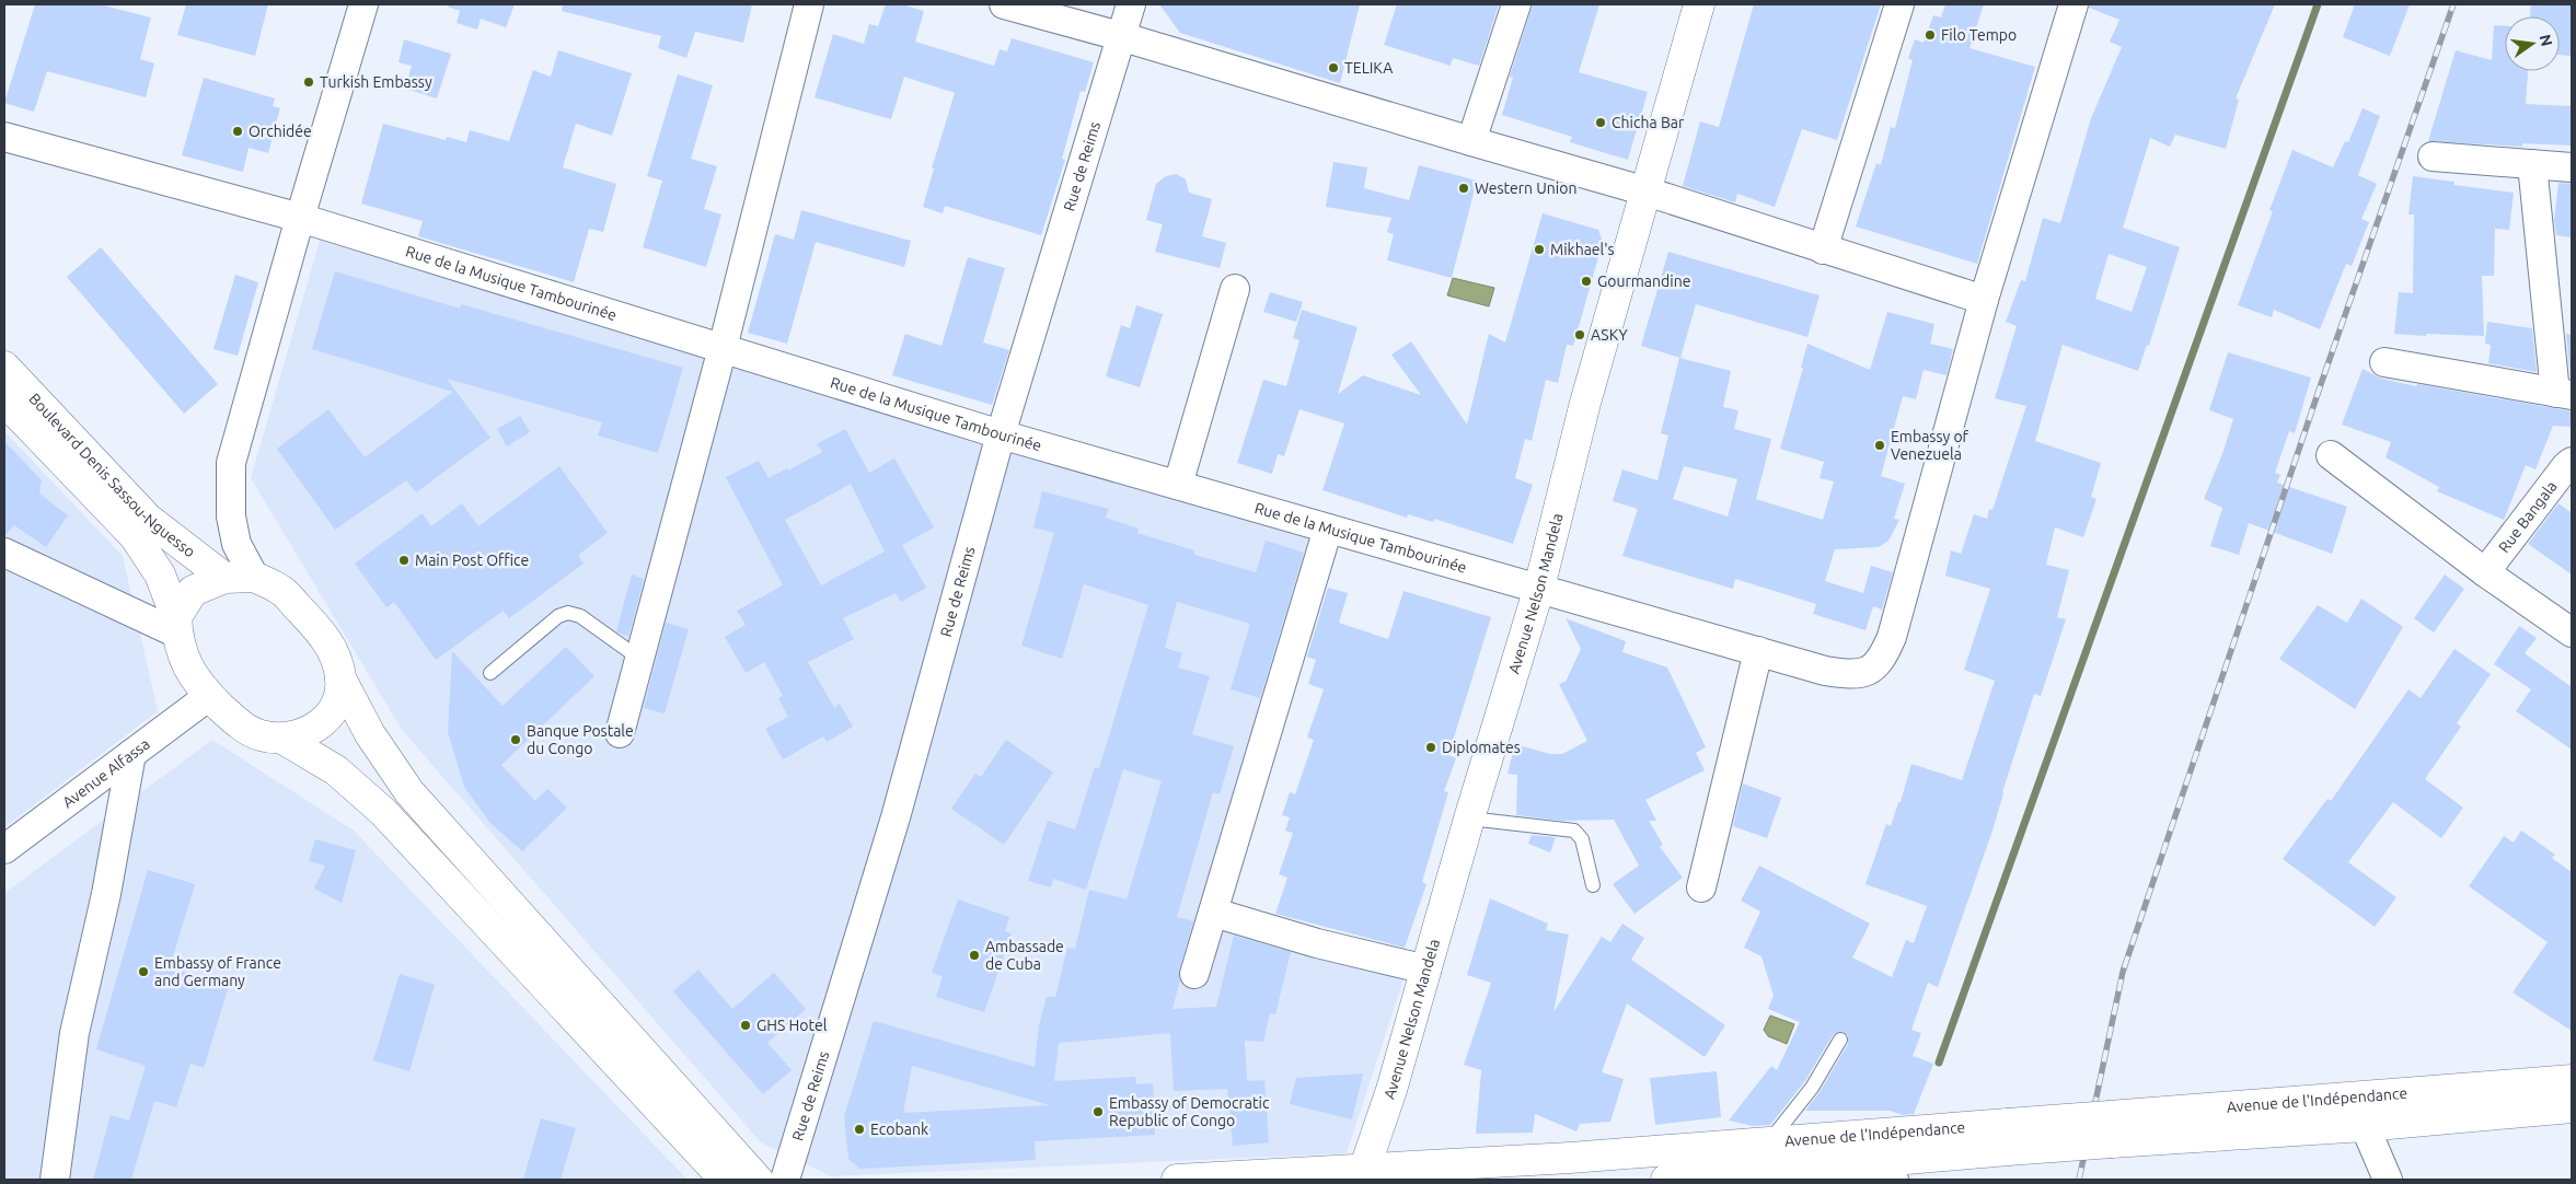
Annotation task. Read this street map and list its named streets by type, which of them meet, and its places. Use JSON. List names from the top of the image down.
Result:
{
  "streets": {
    "main road": ["Boulevard Denis Sassou-Nguesso", "Avenue Nelson Mandela", "Avenue de l'Indépendance"],
    "street": [
      "Rue de Reims",
      "Rue de la Musique Tambourinée",
      "Rue Bangala",
      "Avenue Alfassa"
    ]
  },
  "crossings": [
    ["Rue de Reims", "Rue de la Musique Tambourinée"],
    ["Rue de la Musique Tambourinée", "Avenue Nelson Mandela"],
    ["Boulevard Denis Sassou-Nguesso", "Avenue Alfassa"],
    ["Avenue Nelson Mandela", "Avenue de l'Indépendance"]
  ],
  "places": [
    "Filo Tempo",
    "TELIKA",
    "Turkish Embassy",
    "Chicha Bar",
    "Orchidée",
    "Western Union",
    "Mikhael's",
    "Gourmandine",
    "ASKY",
    "Embassy of Venezuela",
    "Main Post Office",
    "Banque Postale du Congo",
    "Diplomates",
    "Ambassade de Cuba",
    "Embassy of France and Germany",
    "GHS Hotel",
    "Embassy of Democratic Republic of Congo",
    "Ecobank"
  ],
  "north": "right"
}
